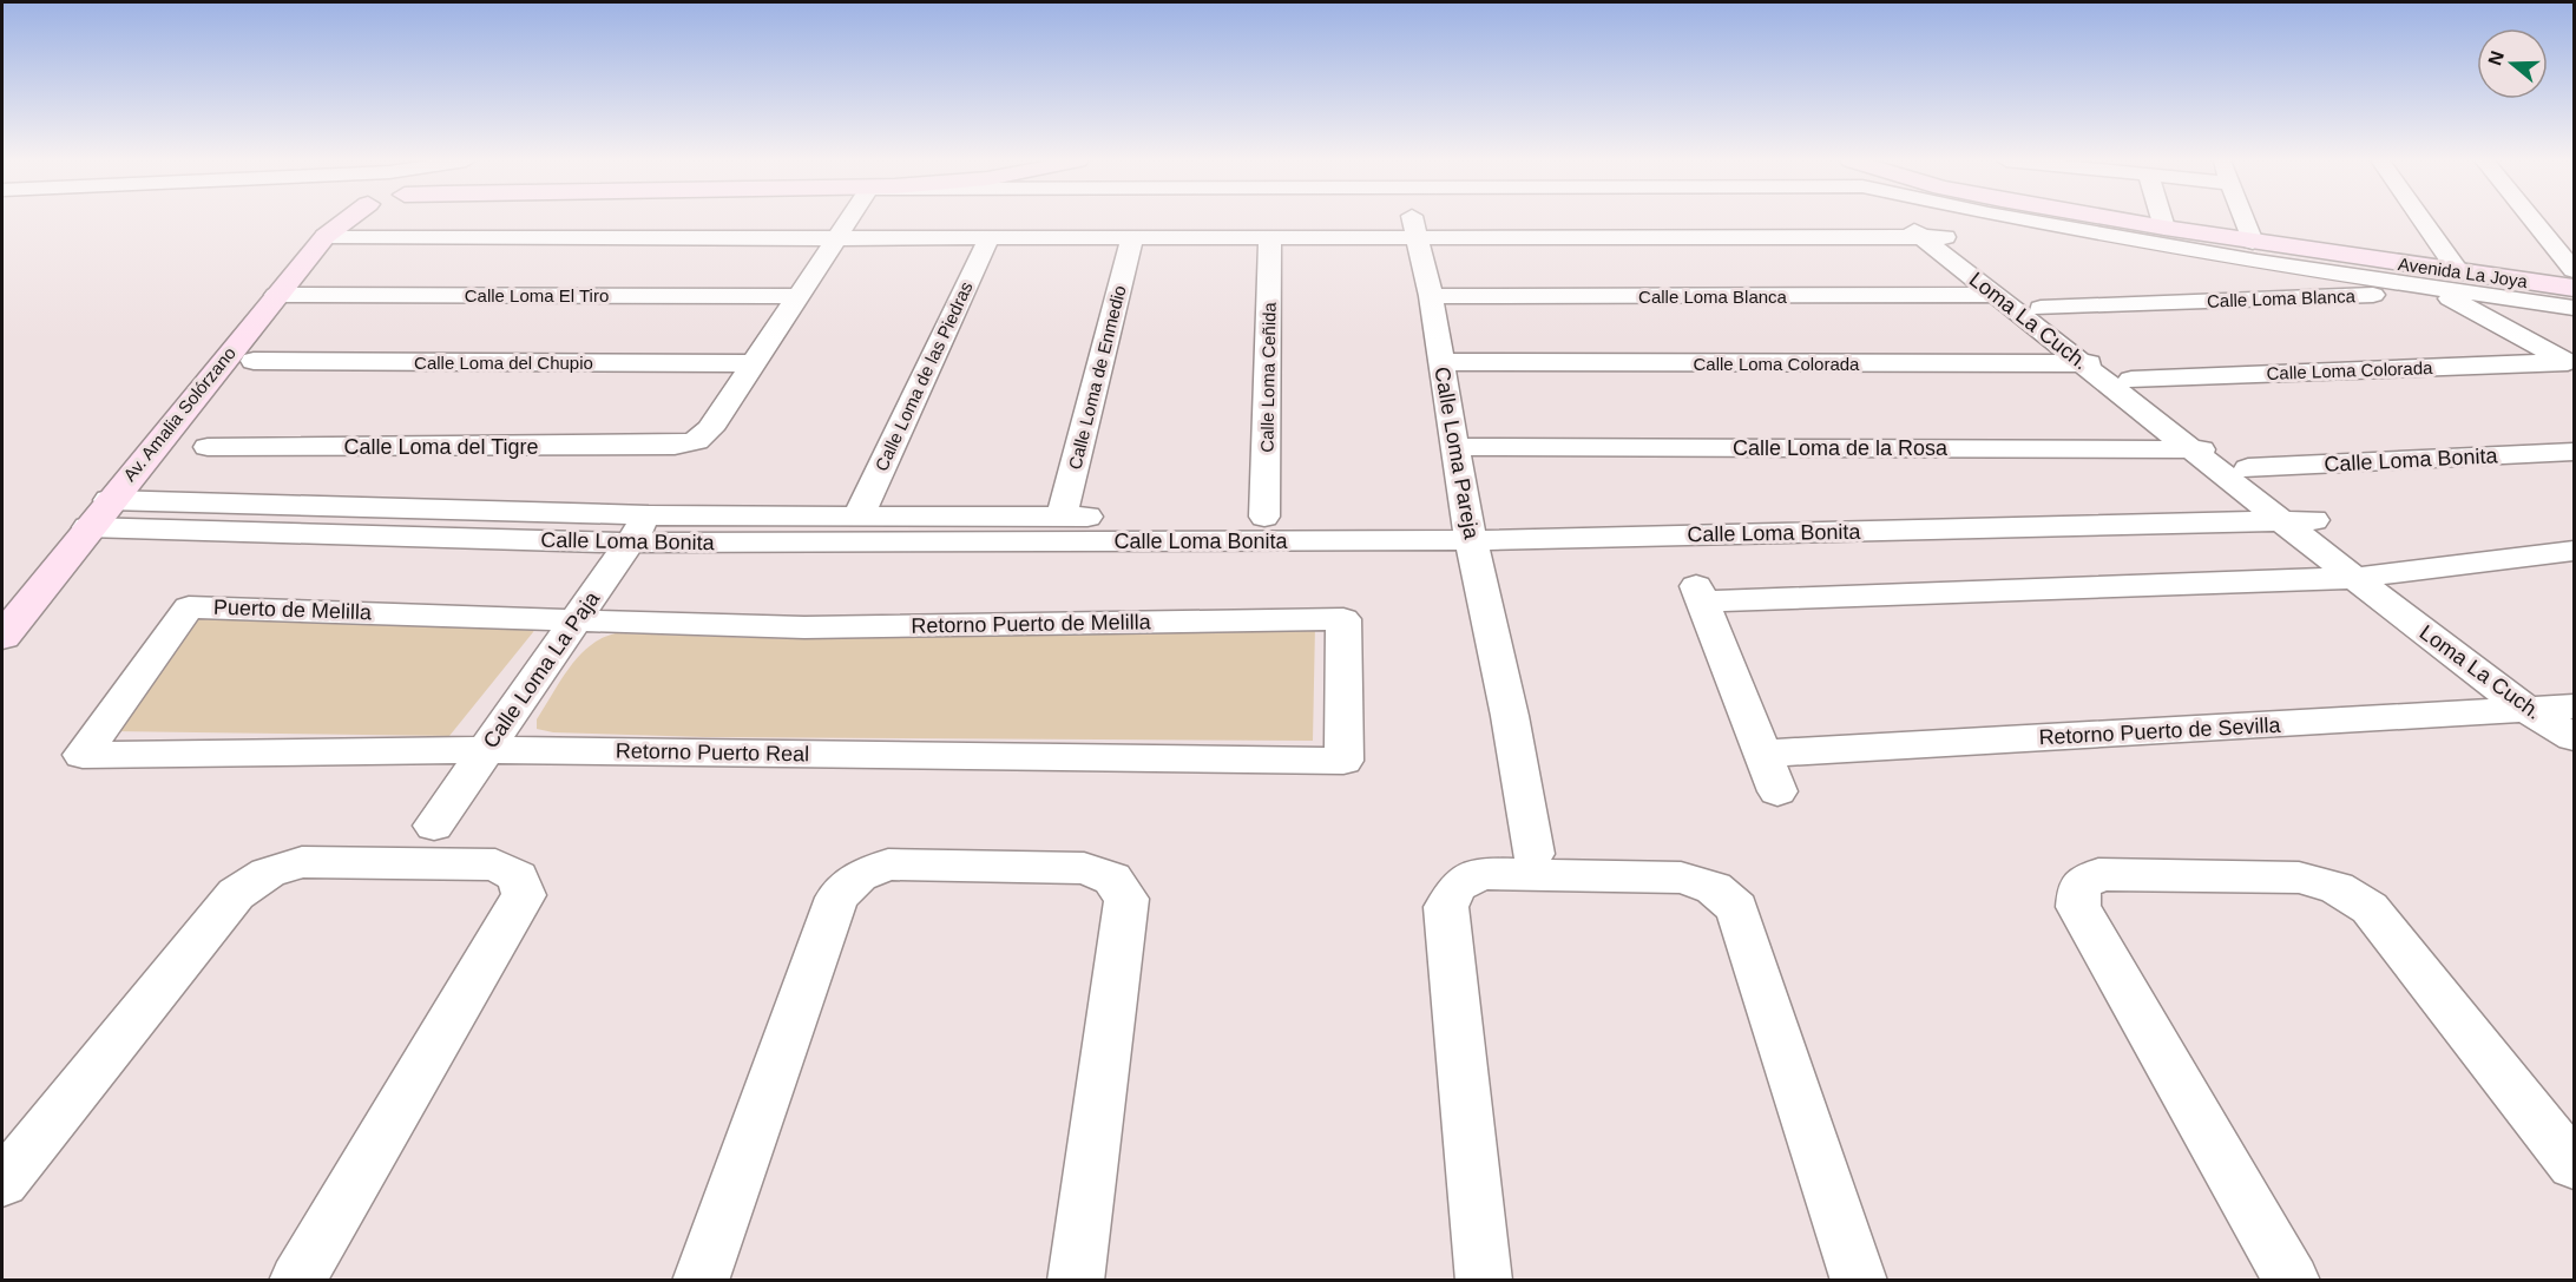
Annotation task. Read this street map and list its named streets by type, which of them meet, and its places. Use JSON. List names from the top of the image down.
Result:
{
  "streets": {
    "main road": ["Avenida La Joya", "Av. Amalia Solórzano"],
    "street": [
      "Calle Loma El Tiro",
      "Calle Loma Blanca",
      "Loma La Cuch.",
      "Calle Loma del Chupio",
      "Calle Loma Colorada",
      "Calle Loma de las Piedras",
      "Calle Loma de Enmedio",
      "Calle Loma Ceñida",
      "Calle Loma del Tigre",
      "Calle Loma de la Rosa",
      "Calle Loma Pareja",
      "Calle Loma Bonita",
      "Puerto de Melilla",
      "Retorno Puerto de Melilla",
      "Calle Loma La Paja",
      "Retorno Puerto de Sevilla",
      "Retorno Puerto Real"
    ]
  },
  "crossings": [
    ["Avenida La Joya", "Calle Loma Blanca"],
    ["Calle Loma El Tiro", "Av. Amalia Solórzano"],
    ["Calle Loma Blanca", "Loma La Cuch."],
    ["Calle Loma Blanca", "Calle Loma Pareja"],
    ["Loma La Cuch.", "Calle Loma Colorada"],
    ["Loma La Cuch.", "Calle Loma de la Rosa"],
    ["Loma La Cuch.", "Calle Loma Bonita"],
    ["Loma La Cuch.", "Retorno Puerto de Sevilla"],
    ["Calle Loma del Chupio", "Calle Loma del Tigre"],
    ["Calle Loma Colorada", "Calle Loma Pareja"],
    ["Calle Loma de las Piedras", "Calle Loma Bonita"],
    ["Calle Loma de Enmedio", "Calle Loma Bonita"],
    ["Calle Loma Ceñida", "Calle Loma Bonita"],
    ["Av. Amalia Solórzano", "Calle Loma Bonita"],
    ["Calle Loma de la Rosa", "Calle Loma Pareja"],
    ["Calle Loma Pareja", "Calle Loma Bonita"],
    ["Calle Loma Bonita", "Calle Loma La Paja"],
    ["Puerto de Melilla", "Retorno Puerto de Melilla"],
    ["Puerto de Melilla", "Calle Loma La Paja"],
    ["Puerto de Melilla", "Retorno Puerto Real"],
    ["Retorno Puerto de Melilla", "Calle Loma La Paja"],
    ["Retorno Puerto de Melilla", "Retorno Puerto Real"],
    ["Calle Loma La Paja", "Retorno Puerto Real"]
  ],
  "north": "left"
}
